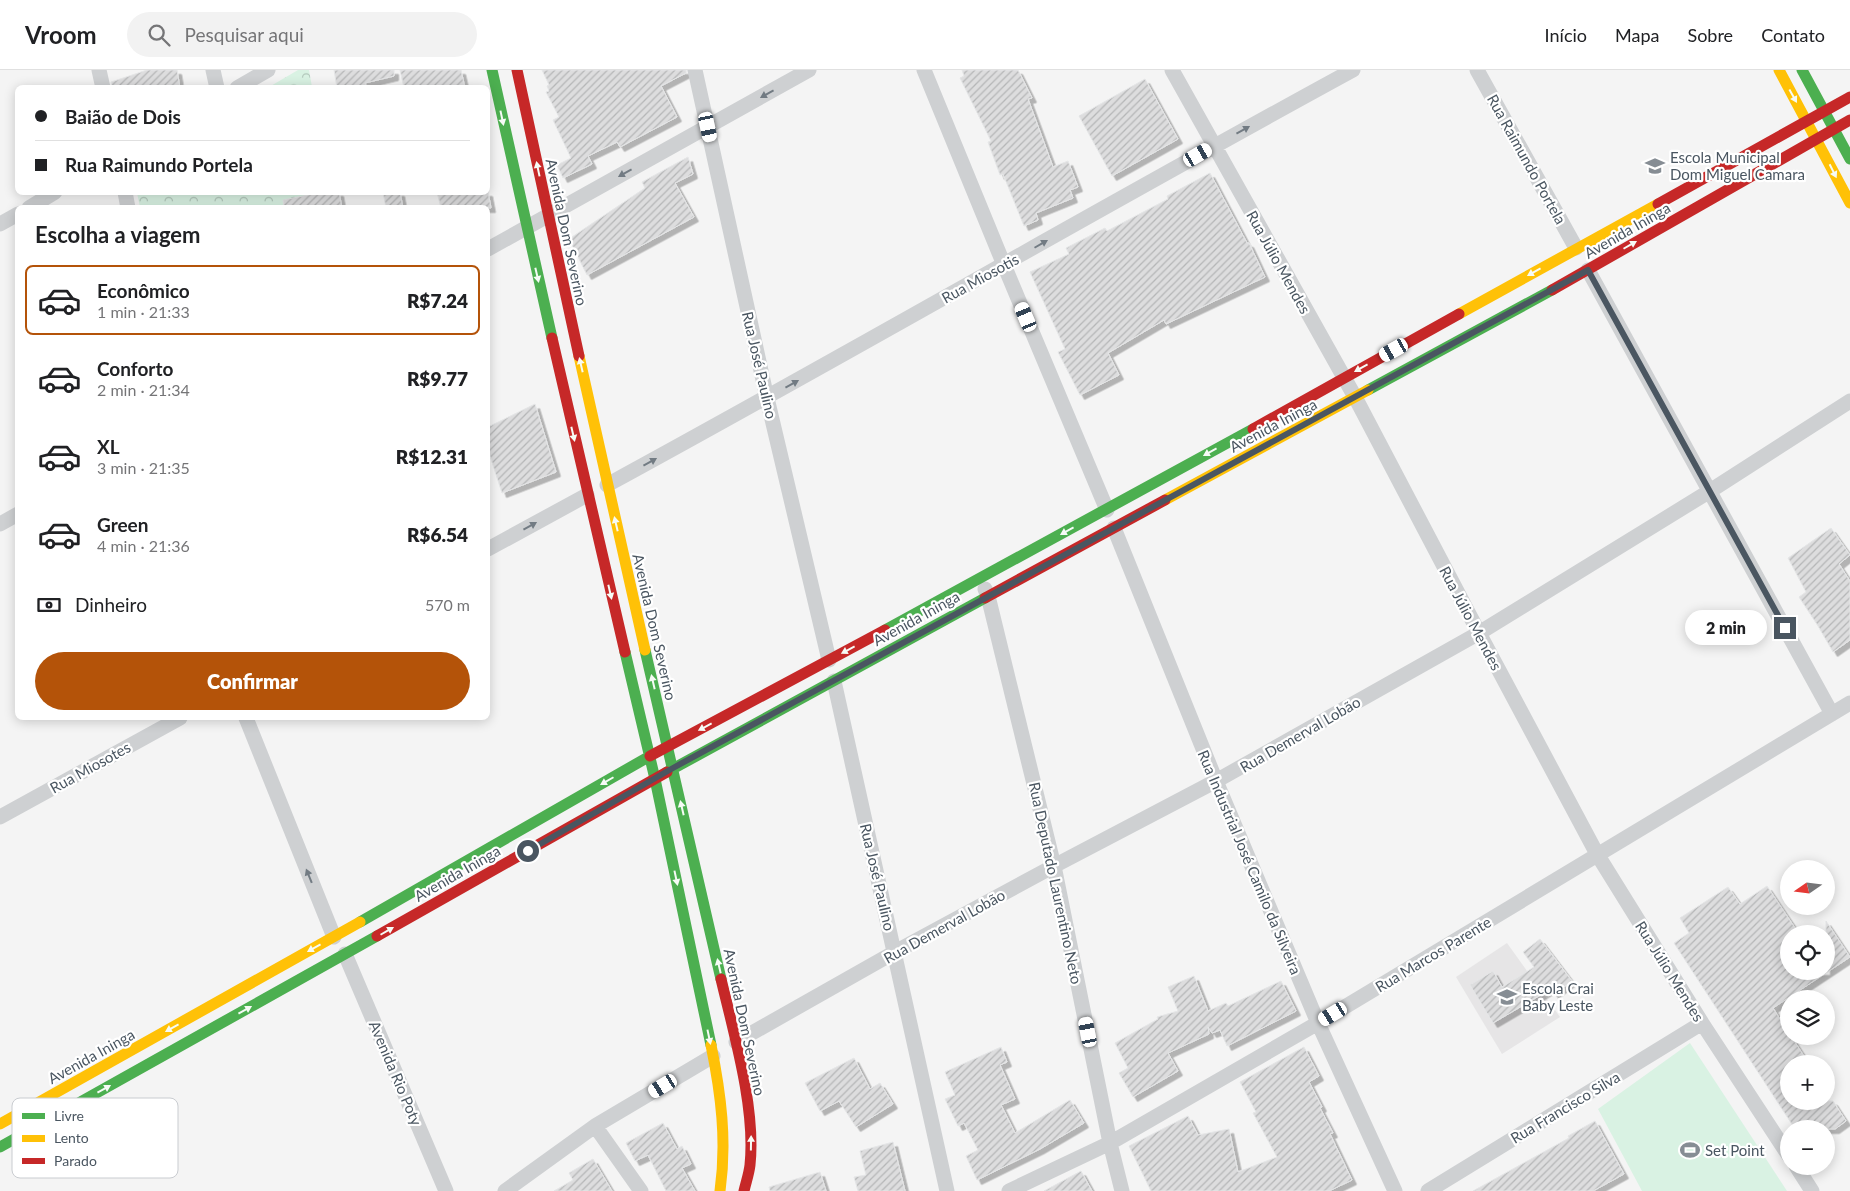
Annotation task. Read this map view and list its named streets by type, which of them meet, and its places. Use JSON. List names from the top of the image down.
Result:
{
  "streets": {
    "main road": ["Avenida Ininga", "Avenida Dom Severino"],
    "street": [
      "Rua Raimundo Portela",
      "Rua Júlio Mendes",
      "Rua Miosotis",
      "Rua José Paulino",
      "Rua Demerval Lobão",
      "Rua Miosotes",
      "Rua Industrial José Camilo da Silveira",
      "Rua Deputado Laurentino Neto",
      "Rua Marcos Parente",
      "Avenida Rio Poty",
      "Rua Francisco Silva"
    ]
  },
  "crossings": [
    ["Rua Raimundo Portela", "Avenida Ininga"],
    ["Avenida Ininga", "Avenida Dom Severino"],
    ["Avenida Ininga", "Rua Júlio Mendes"],
    ["Avenida Ininga", "Rua José Paulino"],
    ["Avenida Ininga", "Rua Industrial José Camilo da Silveira"],
    ["Avenida Ininga", "Rua Deputado Laurentino Neto"],
    ["Avenida Ininga", "Avenida Rio Poty"],
    ["Avenida Dom Severino", "Rua Miosotis"],
    ["Avenida Dom Severino", "Rua Demerval Lobão"],
    ["Rua Júlio Mendes", "Rua Miosotis"],
    ["Rua Júlio Mendes", "Rua Demerval Lobão"],
    ["Rua Júlio Mendes", "Rua Marcos Parente"],
    ["Rua Júlio Mendes", "Rua Francisco Silva"],
    ["Rua Miosotis", "Rua José Paulino"],
    ["Rua José Paulino", "Rua Demerval Lobão"],
    ["Rua Demerval Lobão", "Rua Industrial José Camilo da Silveira"],
    ["Rua Demerval Lobão", "Rua Deputado Laurentino Neto"],
    ["Rua Industrial José Camilo da Silveira", "Rua Marcos Parente"],
    ["Rua Deputado Laurentino Neto", "Rua Marcos Parente"]
  ],
  "one_way": ["Rua Miosotis"],
  "places": {
    "school or university": ["Escola Municipal Dom Miguel Camara", "Escola Crai Baby Leste"],
    "sports": ["Set Point"]
  },
  "legend": ["Livre", "Lento", "Parado"],
  "north": "left",
  "page": {
    "header": "Vroom",
    "search": "Pesquisar aqui",
    "nav": [
      "Início",
      "Mapa",
      "Sobre",
      "Contato"
    ],
    "banner": ["Baião de Dois", "Rua Raimundo Portela"],
    "heading": "Escolha a viagem",
    "list": [
      {
        "name": "Econômico",
        "note": "1 min · 21:33",
        "value": "R$7.24"
      },
      {
        "name": "Conforto",
        "note": "2 min · 21:34",
        "value": "R$9.77"
      },
      {
        "name": "XL",
        "note": "3 min · 21:35",
        "value": "R$12.31"
      },
      {
        "name": "Green",
        "note": "4 min · 21:36",
        "value": "R$6.54"
      }
    ],
    "pay": ["Dinheiro", "570 m"],
    "bubble": "2 min",
    "buttons": "Confirmar",
    "map_buttons": ["+", "−"]
  }
}
